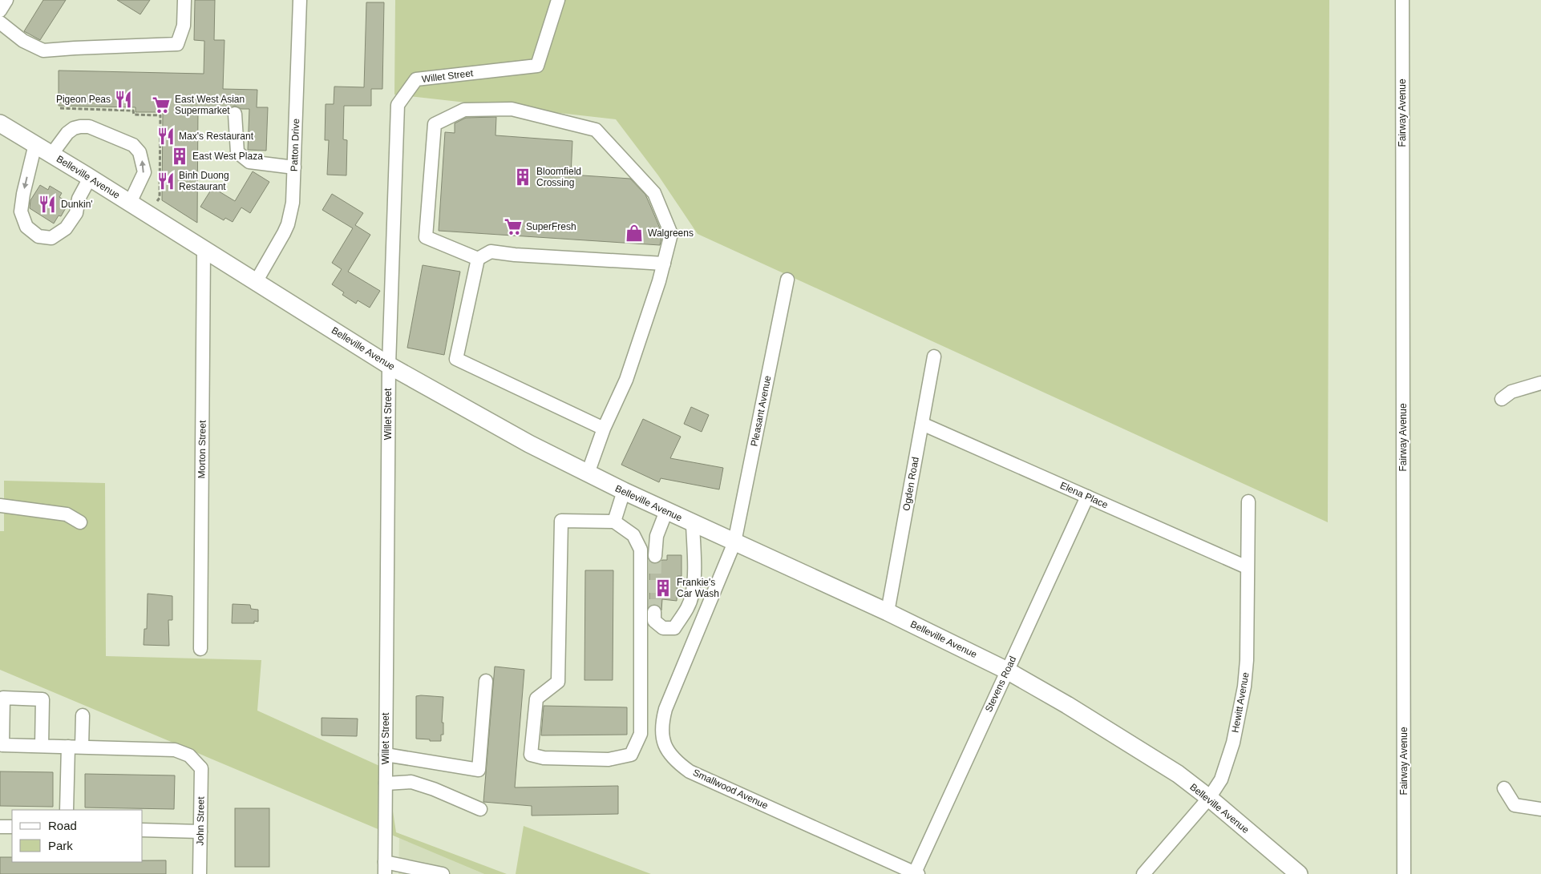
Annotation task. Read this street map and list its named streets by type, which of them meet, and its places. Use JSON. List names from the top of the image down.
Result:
{
  "streets": {
    "main road": ["Belleville Avenue"],
    "street": [
      "Willet Street",
      "Fairway Avenue",
      "Patton Drive",
      "Pleasant Avenue",
      "Morton Street",
      "Ogden Road",
      "Elena Place",
      "Stevens Road",
      "Hewitt Avenue",
      "Smallwood Avenue",
      "John Street"
    ]
  },
  "crossings": [
    ["Willet Street", "Belleville Avenue"],
    ["Patton Drive", "Belleville Avenue"],
    ["Belleville Avenue", "Pleasant Avenue"],
    ["Belleville Avenue", "Morton Street"],
    ["Belleville Avenue", "Ogden Road"],
    ["Belleville Avenue", "Stevens Road"],
    ["Belleville Avenue", "Hewitt Avenue"],
    ["Belleville Avenue", "Smallwood Avenue"],
    ["Pleasant Avenue", "Smallwood Avenue"],
    ["Ogden Road", "Elena Place"],
    ["Elena Place", "Stevens Road"],
    ["Elena Place", "Hewitt Avenue"],
    ["Stevens Road", "Smallwood Avenue"]
  ],
  "places": {
    "restaurant": [
      "Pigeon Peas",
      "Max's Restaurant",
      "Binh Duong Restaurant",
      "Dunkin'"
    ],
    "supermarket": ["East West Asian Supermarket", "SuperFresh"],
    "building": ["East West Plaza", "Bloomfield Crossing", "Frankie's Car Wash"],
    "shop": ["Walgreens"]
  },
  "legend": ["Road", "Park"]
}
